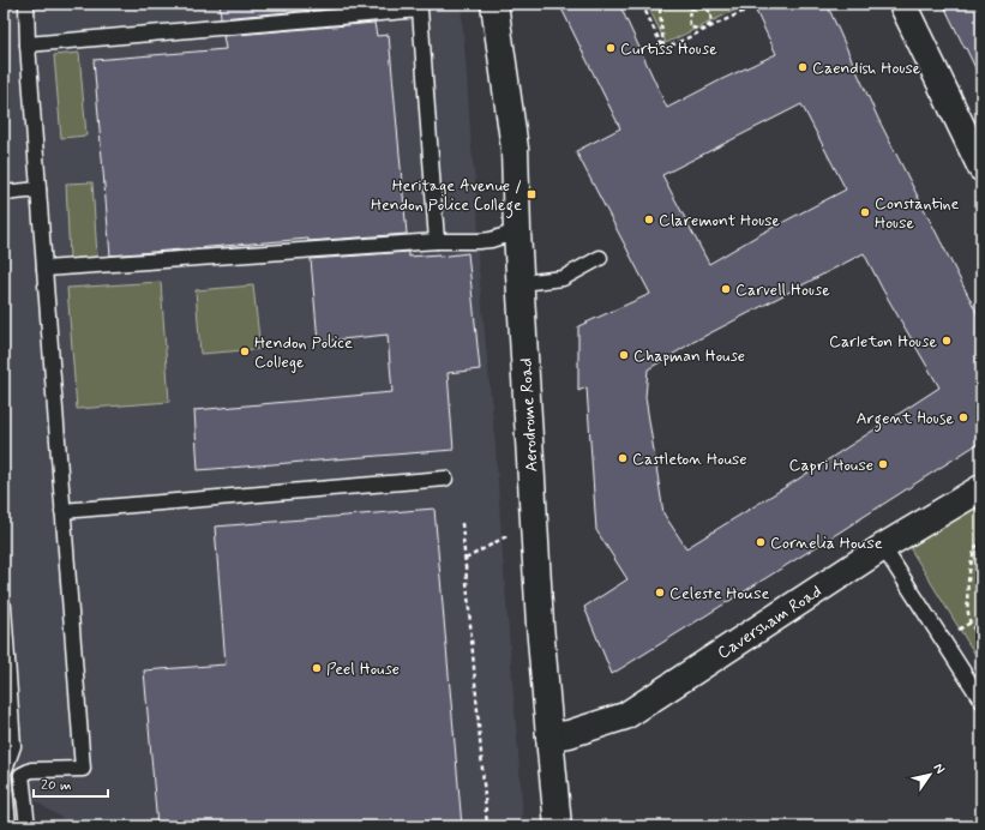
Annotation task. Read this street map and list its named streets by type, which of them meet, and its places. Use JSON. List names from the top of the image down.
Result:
{
  "streets": {
    "street": ["Aerodrome Road", "Caversham Road"]
  },
  "crossings": [
    ["Aerodrome Road", "Caversham Road"]
  ],
  "places": {
    "other": [
      "Curtiss House",
      "Caendish House",
      "Constantine House",
      "Claremont House",
      "Carvell House",
      "Carleton House",
      "Hendon Police College",
      "Chapman House",
      "Argent House",
      "Castleton House",
      "Capri House",
      "Cornelia House",
      "Celeste House",
      "Peel House"
    ],
    "transit": ["Heritage Avenue / Hendon Police College"]
  },
  "scale_bar": "20 m",
  "north": "top right"
}
